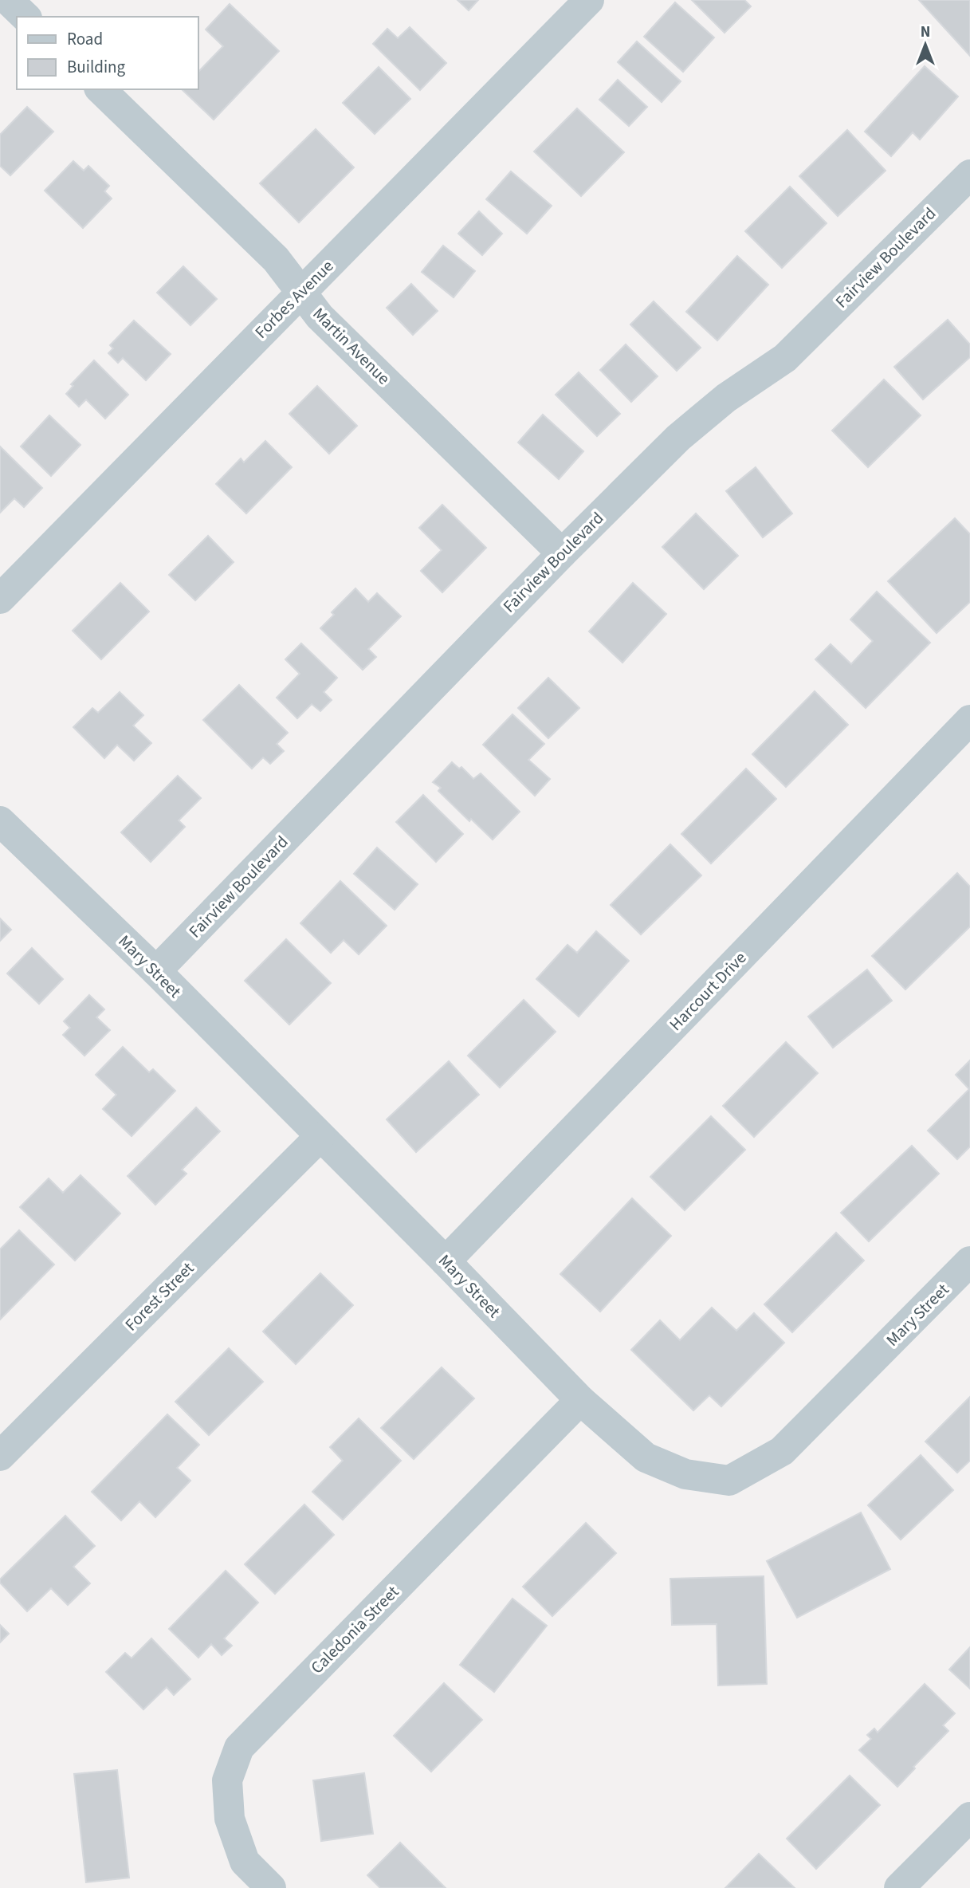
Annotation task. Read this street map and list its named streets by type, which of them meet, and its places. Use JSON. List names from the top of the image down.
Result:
{
  "streets": {
    "street": [
      "Fairview Boulevard",
      "Forbes Avenue",
      "Martin Avenue",
      "Mary Street",
      "Harcourt Drive",
      "Forest Street",
      "Caledonia Street"
    ]
  },
  "crossings": [
    ["Fairview Boulevard", "Martin Avenue"],
    ["Fairview Boulevard", "Mary Street"],
    ["Forbes Avenue", "Martin Avenue"],
    ["Mary Street", "Harcourt Drive"],
    ["Mary Street", "Forest Street"],
    ["Mary Street", "Caledonia Street"]
  ],
  "legend": ["Road", "Building"],
  "north": "top"
}
